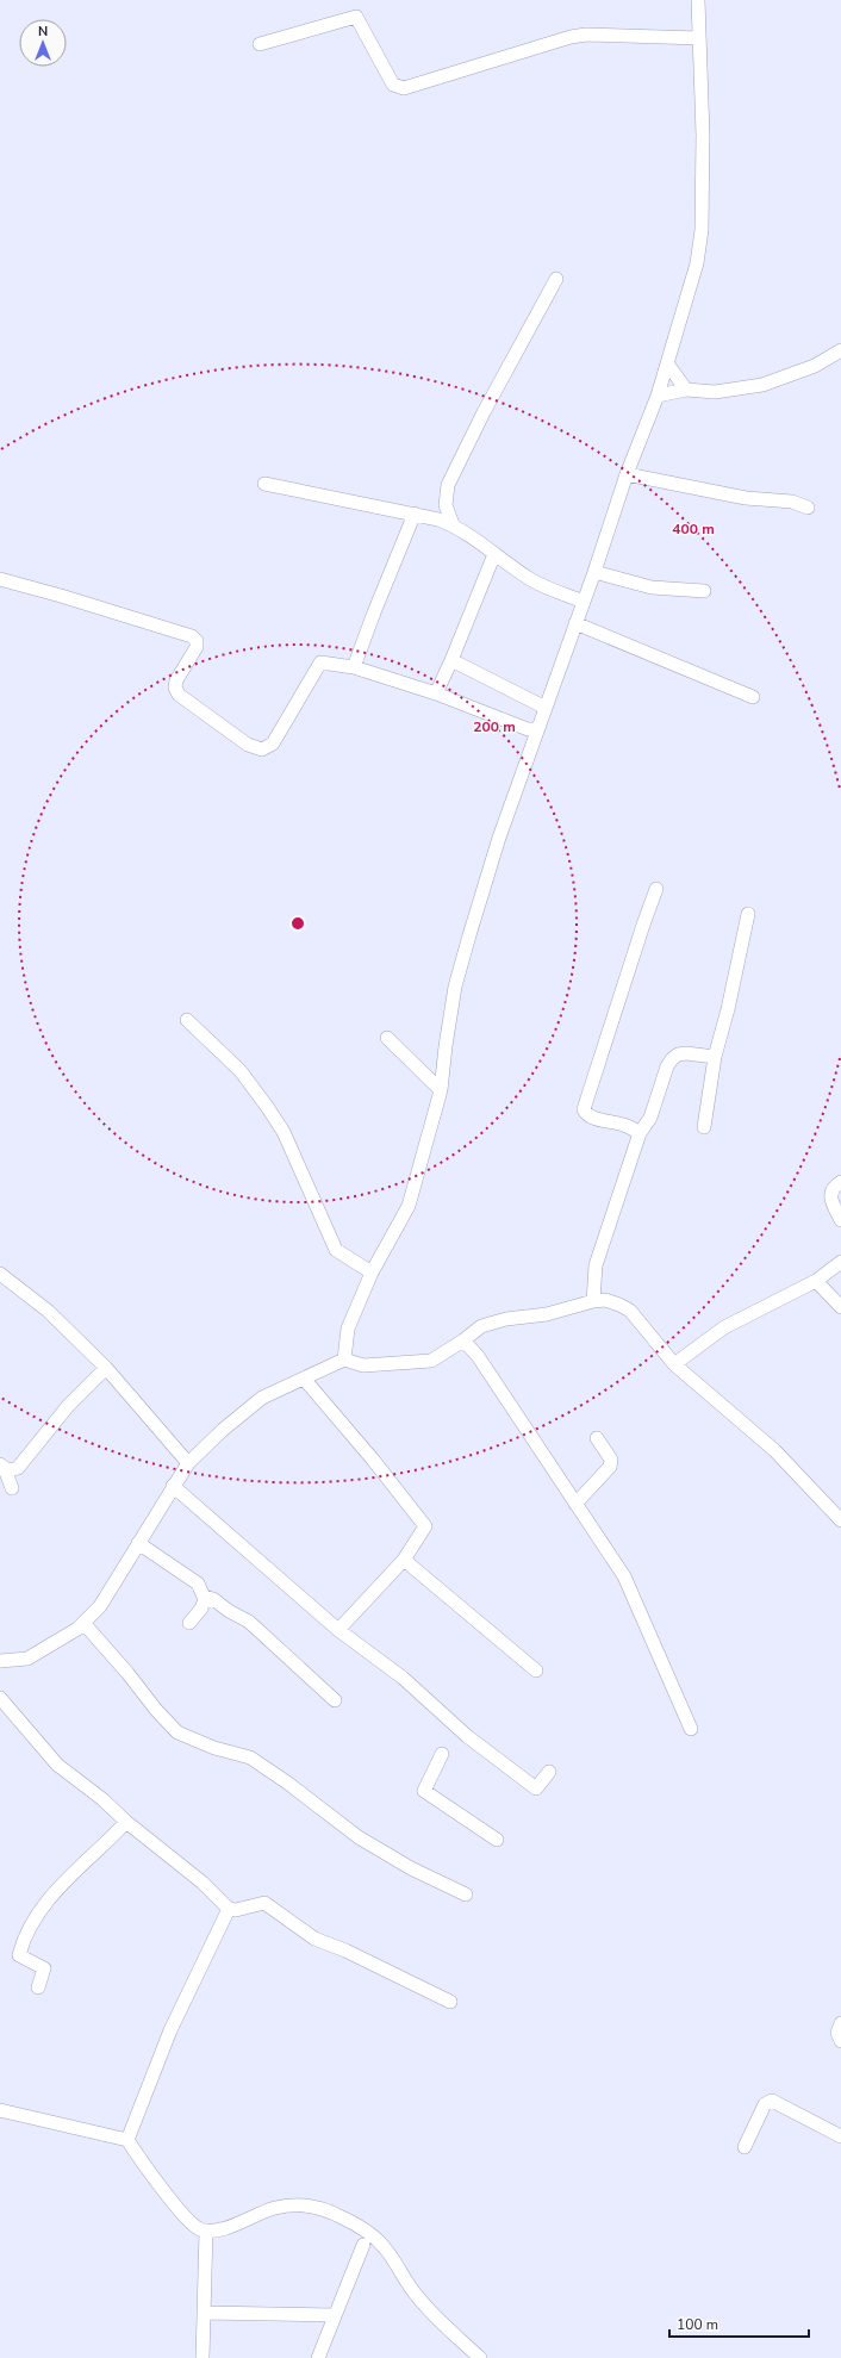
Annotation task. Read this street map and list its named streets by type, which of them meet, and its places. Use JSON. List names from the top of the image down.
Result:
{
  "scale_bar": "100 m",
  "north": "top",
  "rings": ["400 m", "200 m"]
}
